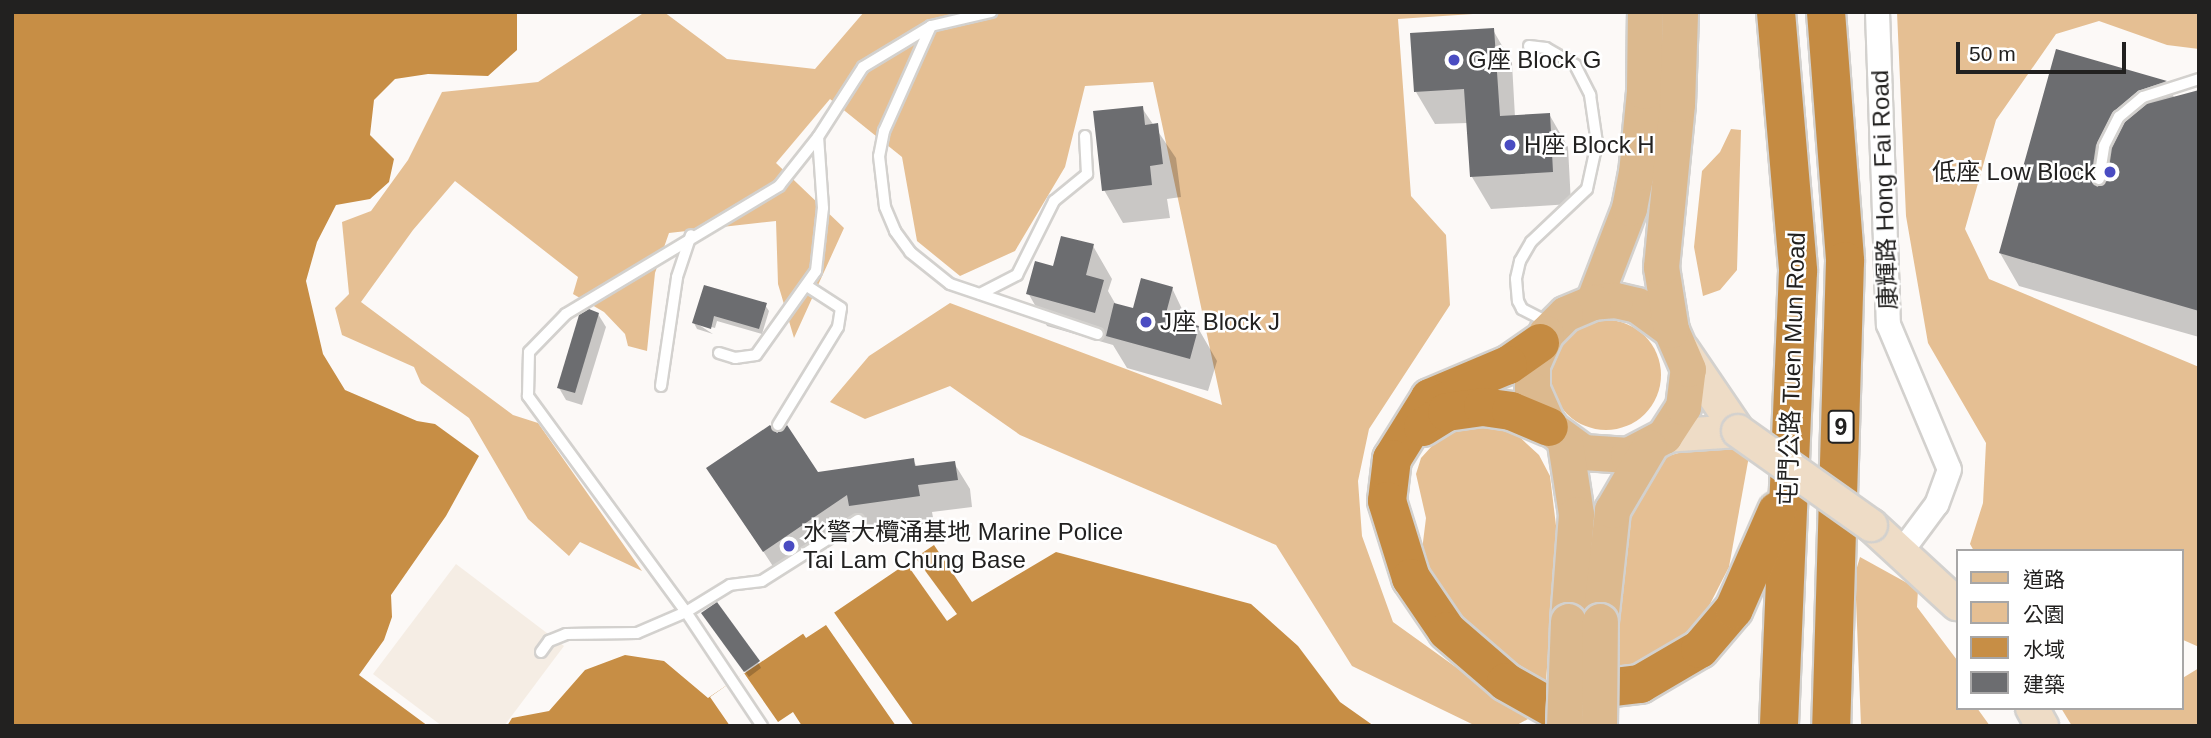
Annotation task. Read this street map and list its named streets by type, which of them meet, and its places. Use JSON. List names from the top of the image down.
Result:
{
  "streets": {
    "highway": ["屯門公路 Tuen Mun Road", "9"],
    "street": ["康輝路 Hong Fai Road"]
  },
  "places": [
    "G座 Block G",
    "H座 Block H",
    "低座 Low Block",
    "J座 Block J",
    "水警大欖涌基地 Marine Police Tai Lam Chung Base"
  ],
  "legend": [
    "道路",
    "公園",
    "水域",
    "建築"
  ],
  "scale_bar": "50 m"
}
